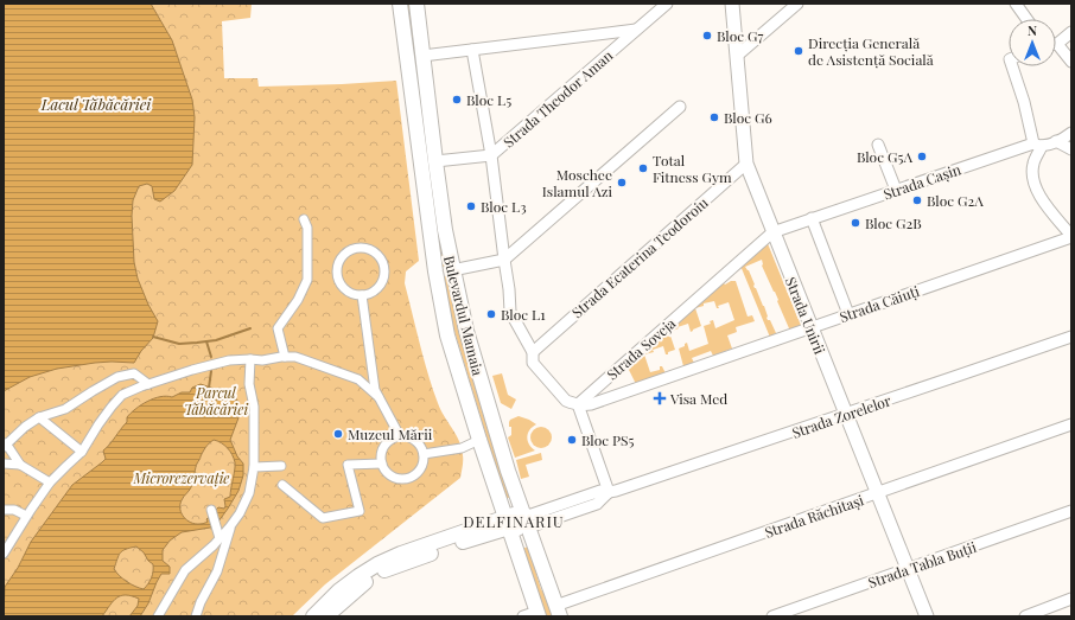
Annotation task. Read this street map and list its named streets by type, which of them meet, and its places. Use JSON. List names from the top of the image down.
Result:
{
  "streets": {
    "main road": ["Bulevardul Mamaia"],
    "street": [
      "Strada Theodor Aman",
      "Strada Cașin",
      "Strada Ecaterina Teodoroiu",
      "Strada Căiuți",
      "Strada Unirii",
      "Strada Soveja",
      "Strada Zorelelor",
      "Strada Răchitași",
      "Strada Tabla Buții"
    ]
  },
  "crossings": [
    ["Strada Theodor Aman", "Bulevardul Mamaia"],
    ["Strada Cașin", "Strada Unirii"],
    ["Strada Cașin", "Strada Soveja"],
    ["Strada Ecaterina Teodoroiu", "Strada Unirii"],
    ["Strada Căiuți", "Strada Unirii"],
    ["Strada Căiuți", "Strada Soveja"],
    ["Bulevardul Mamaia", "Strada Zorelelor"],
    ["Bulevardul Mamaia", "Strada Răchitași"],
    ["Strada Unirii", "Strada Soveja"],
    ["Strada Unirii", "Strada Zorelelor"],
    ["Strada Unirii", "Strada Răchitași"],
    ["Strada Unirii", "Strada Tabla Buții"]
  ],
  "districts": ["DELFINARIU"],
  "water": ["Lacul Tăbăcăriei"],
  "parks": ["Parcul Tăbăcăriei", "Microrezervație"],
  "places": {
    "other": [
      "Bloc G7",
      "Direcția Generală de Asistență Socială",
      "Bloc L5",
      "Bloc G6",
      "Bloc G5A",
      "Total Fitness Gym",
      "Moschee Islamul Azi",
      "Bloc G2A",
      "Bloc L3",
      "Bloc G2B",
      "Bloc L1",
      "Muzeul Mării",
      "Bloc PS5"
    ],
    "health": ["Visa Med"]
  },
  "north": "top"
}
